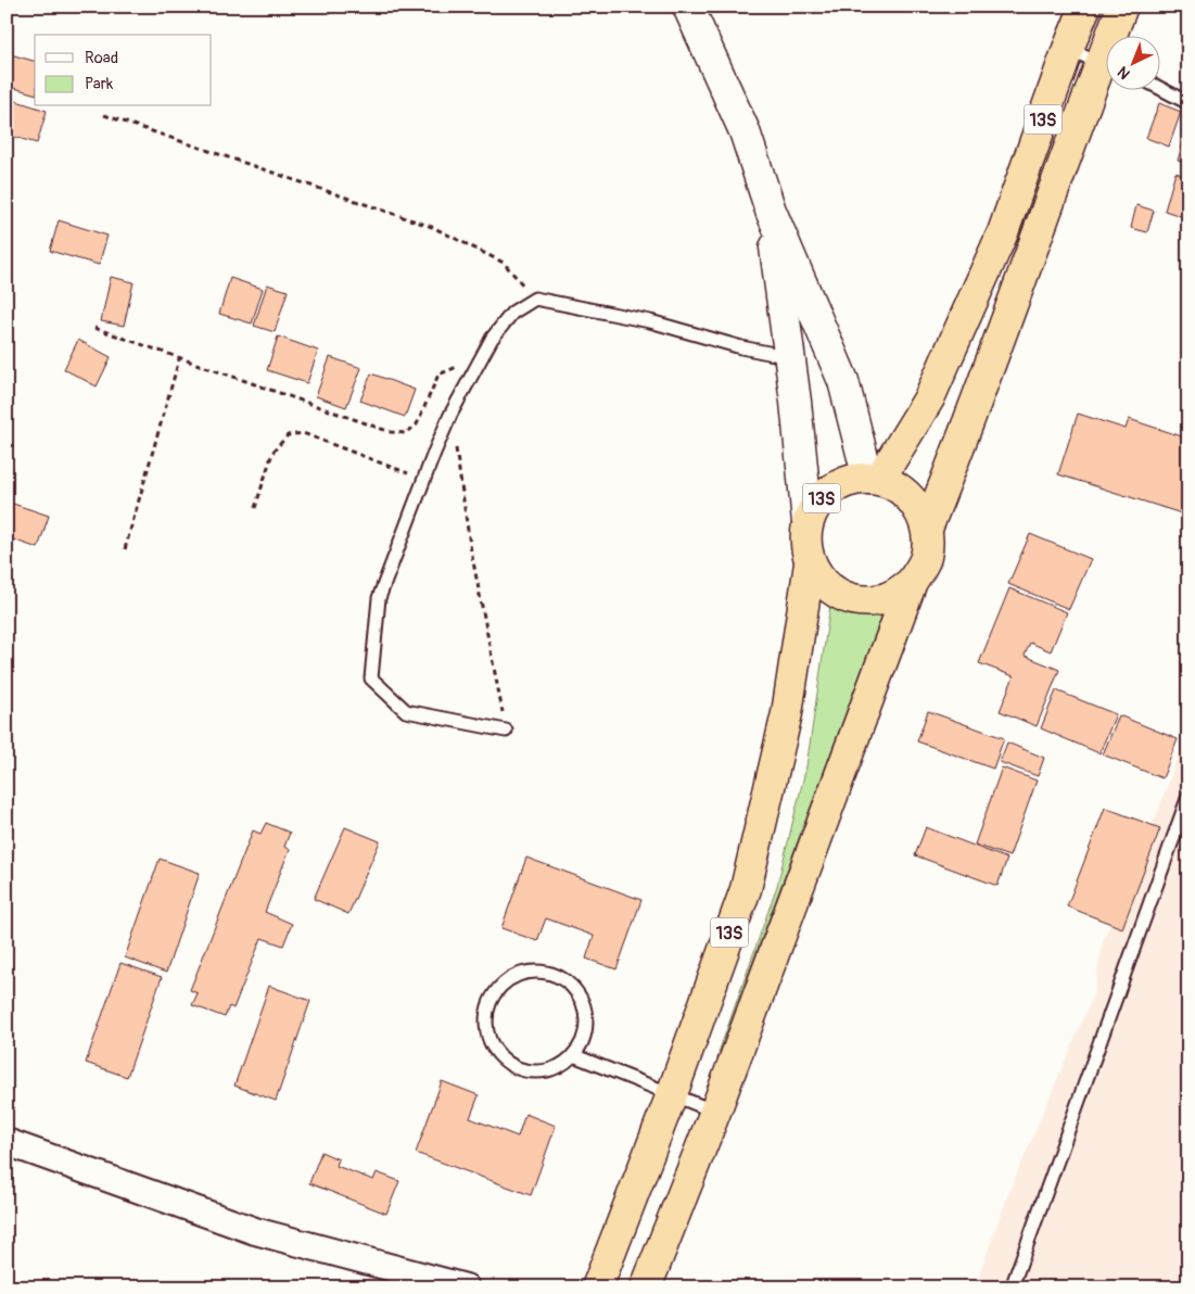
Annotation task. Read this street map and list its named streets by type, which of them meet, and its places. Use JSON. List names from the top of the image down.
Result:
{
  "streets": {
    "highway": ["13S"]
  },
  "legend": ["Road", "Park"],
  "north": "bottom left"
}
